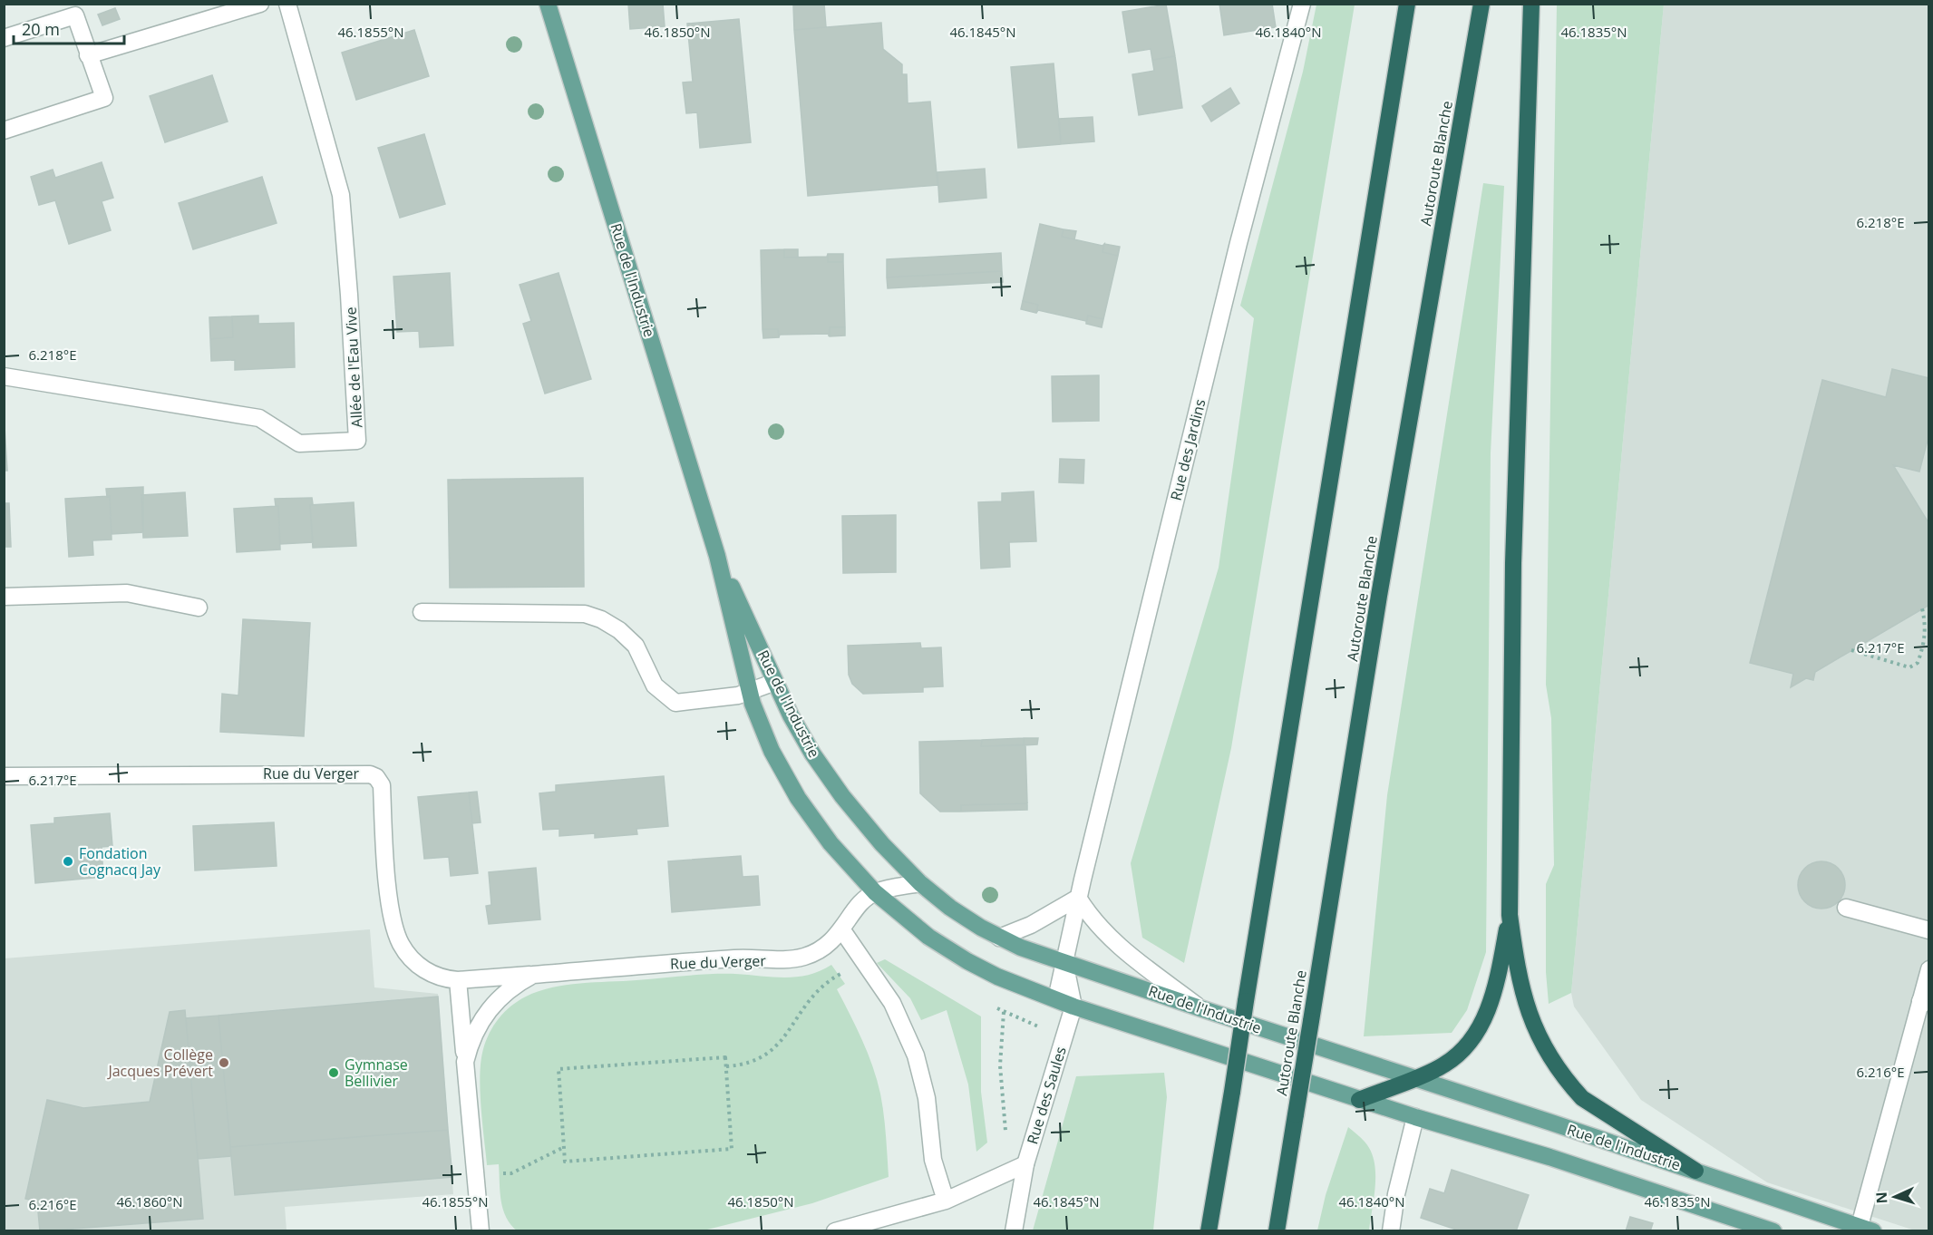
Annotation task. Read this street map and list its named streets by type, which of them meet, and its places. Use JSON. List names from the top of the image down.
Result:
{
  "streets": {
    "highway": ["Autoroute Blanche"],
    "main road": ["Rue de l'Industrie"],
    "street": [
      "Allée de l'Eau Vive",
      "Rue des Jardins",
      "Rue du Verger",
      "Rue des Saules"
    ]
  },
  "crossings": [
    ["Rue de l'Industrie", "Rue des Jardins"],
    ["Rue de l'Industrie", "Rue du Verger"],
    ["Rue de l'Industrie", "Rue des Saules"],
    ["Rue des Jardins", "Rue des Saules"]
  ],
  "places": ["Fondation Cognacq Jay", "Collège Jacques Prévert", "Gymnase Bellivier"],
  "scale_bar": "20 m",
  "north": "left",
  "coordinates": [
    "46.1855°N",
    "46.1850°N",
    "46.1845°N",
    "46.1840°N",
    "46.1835°N",
    "6.218°E",
    "6.217°E",
    "6.216°E",
    "46.1860°N"
  ]
}
